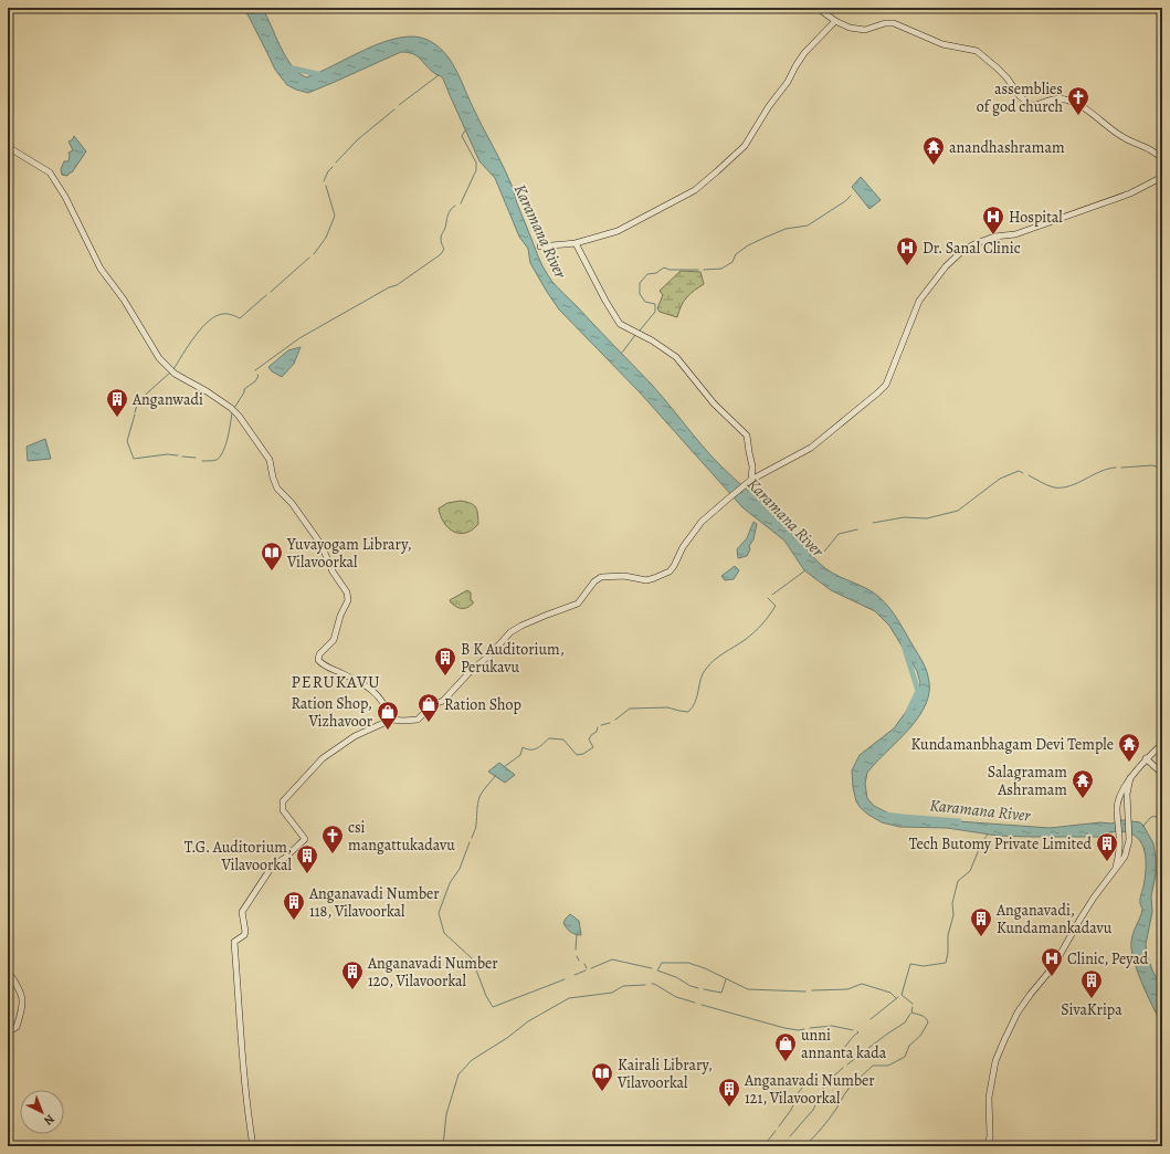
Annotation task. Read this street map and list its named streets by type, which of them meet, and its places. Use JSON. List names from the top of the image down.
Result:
{
  "districts": ["PERUKAVU"],
  "water": ["Karamana River"],
  "places": {
    "church": ["assemblies of god church", "csi mangattukadavu"],
    "temple": ["anandhashramam", "Kundamanbhagam Devi Temple", "Salagramam Ashramam"],
    "hospital": ["Hospital", "Dr. Sanal Clinic", "Clinic, Peyad"],
    "building": [
      "Anganwadi",
      "B K Auditorium, Perukavu",
      "Tech Butomy Private Limited",
      "T.G. Auditorium, Vilavoorkal",
      "Anganavadi Number 118, Vilavoorkal",
      "Anganavadi, Kundamankadavu",
      "Anganavadi Number 120, Vilavoorkal",
      "SivaKripa",
      "Anganavadi Number 121, Vilavoorkal"
    ],
    "library": ["Yuvayogam Library, Vilavoorkal", "Kairali Library, Vilavoorkal"],
    "shop": ["Ration Shop", "Ration Shop, Vizhavoor", "unni annanta kada"]
  },
  "north": "bottom right"
}
